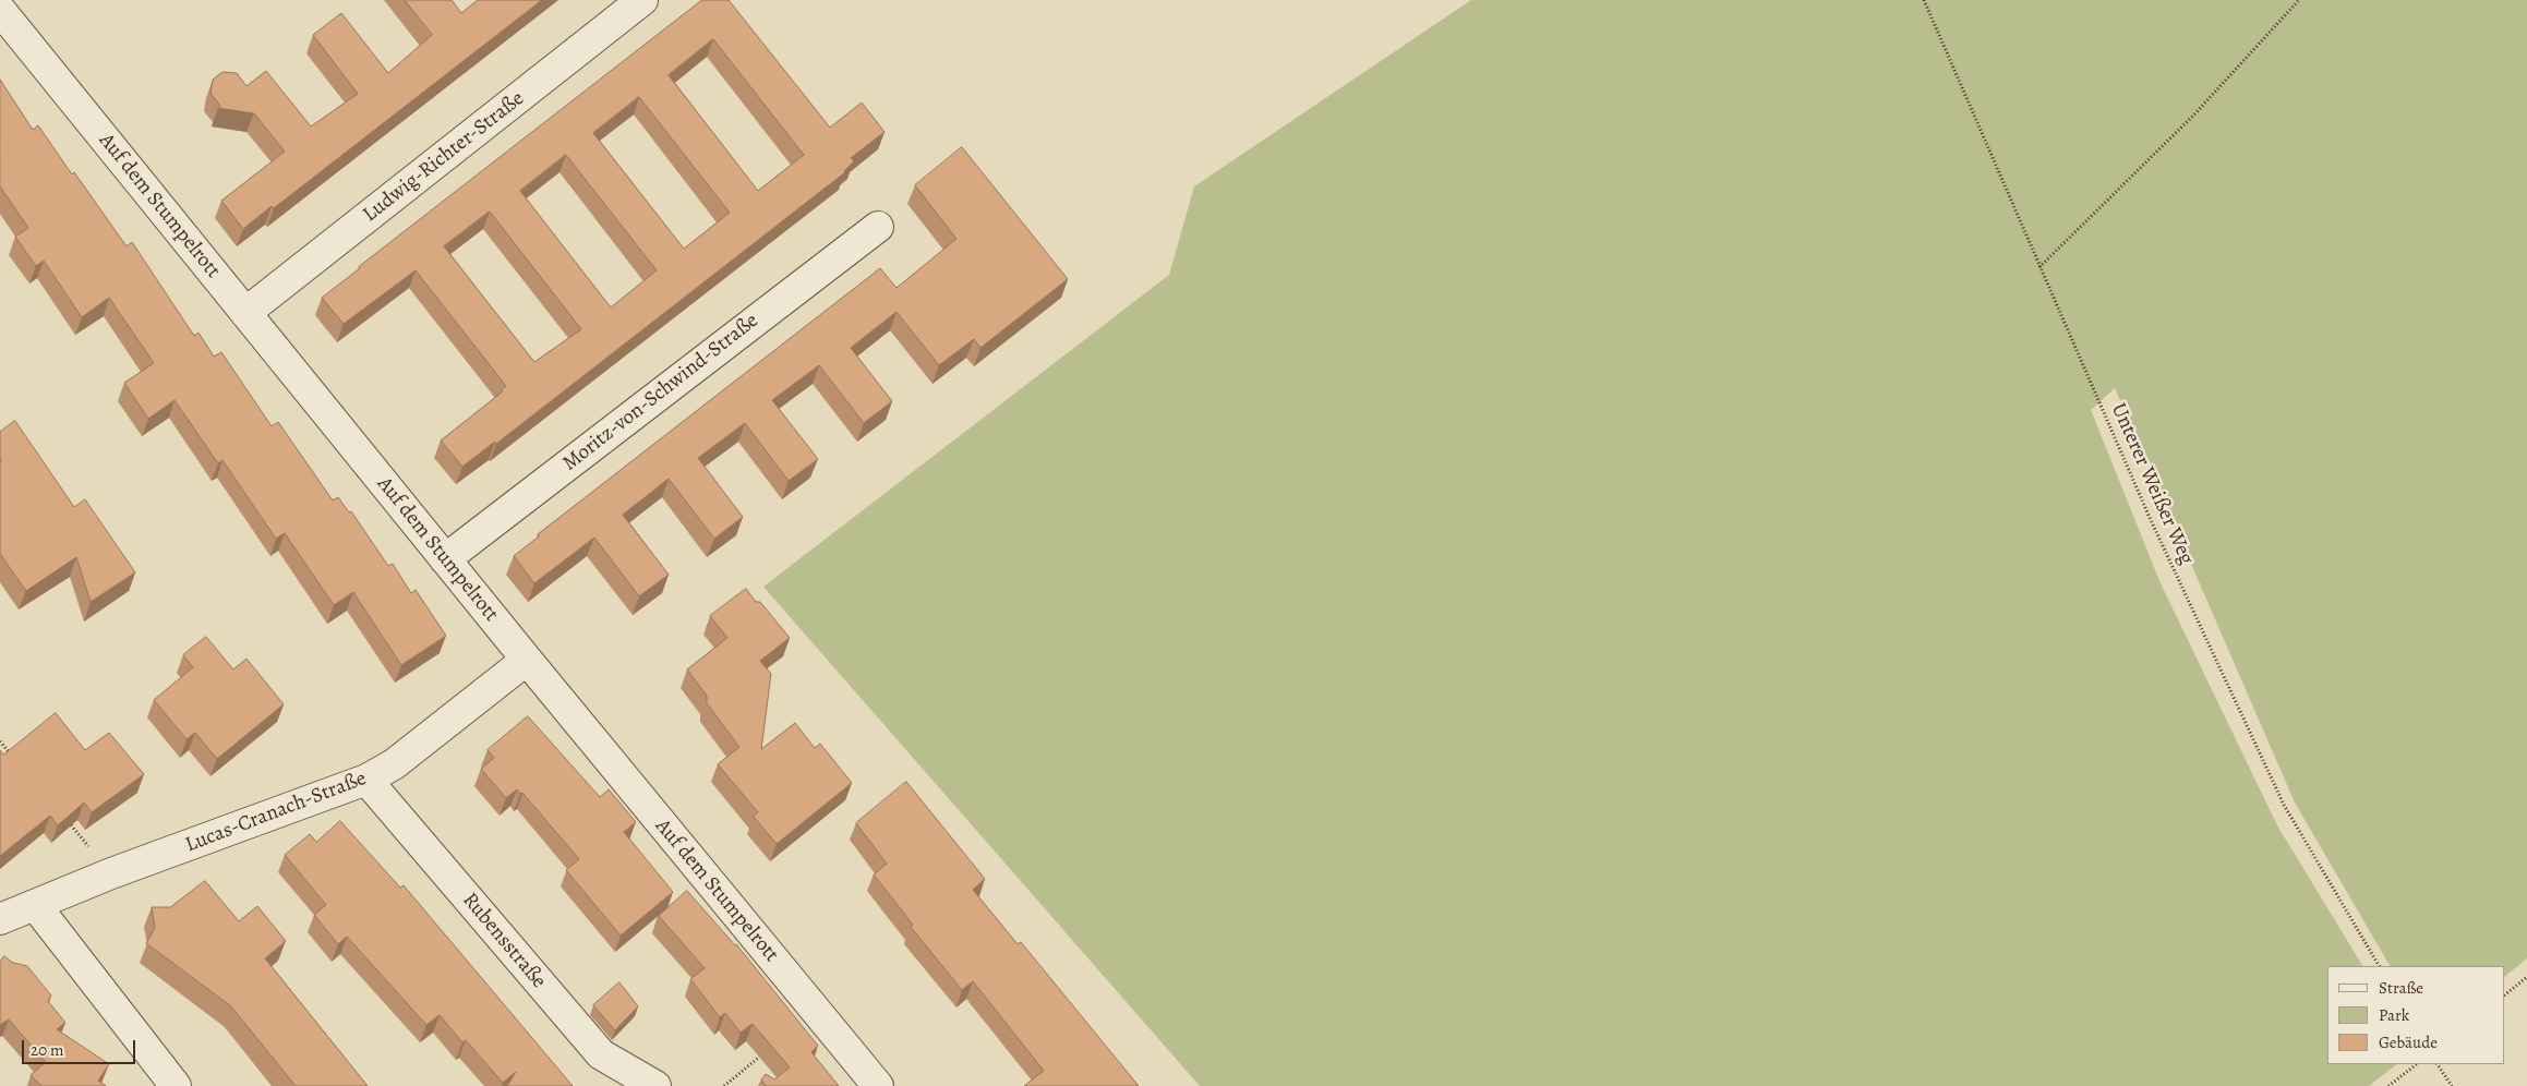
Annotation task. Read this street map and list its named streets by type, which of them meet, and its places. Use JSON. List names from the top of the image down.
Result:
{
  "streets": {
    "street": [
      "Ludwig-Richter-Straße",
      "Auf dem Stumpelrott",
      "Moritz-von-Schwind-Straße",
      "Lucas-Cranach-Straße",
      "Rubensstraße"
    ],
    "path": ["Unterer Weißer Weg"]
  },
  "crossings": [
    ["Ludwig-Richter-Straße", "Auf dem Stumpelrott"],
    ["Auf dem Stumpelrott", "Moritz-von-Schwind-Straße"],
    ["Auf dem Stumpelrott", "Lucas-Cranach-Straße"],
    ["Lucas-Cranach-Straße", "Rubensstraße"]
  ],
  "legend": ["Straße", "Park", "Gebäude"],
  "scale_bar": "20 m"
}
